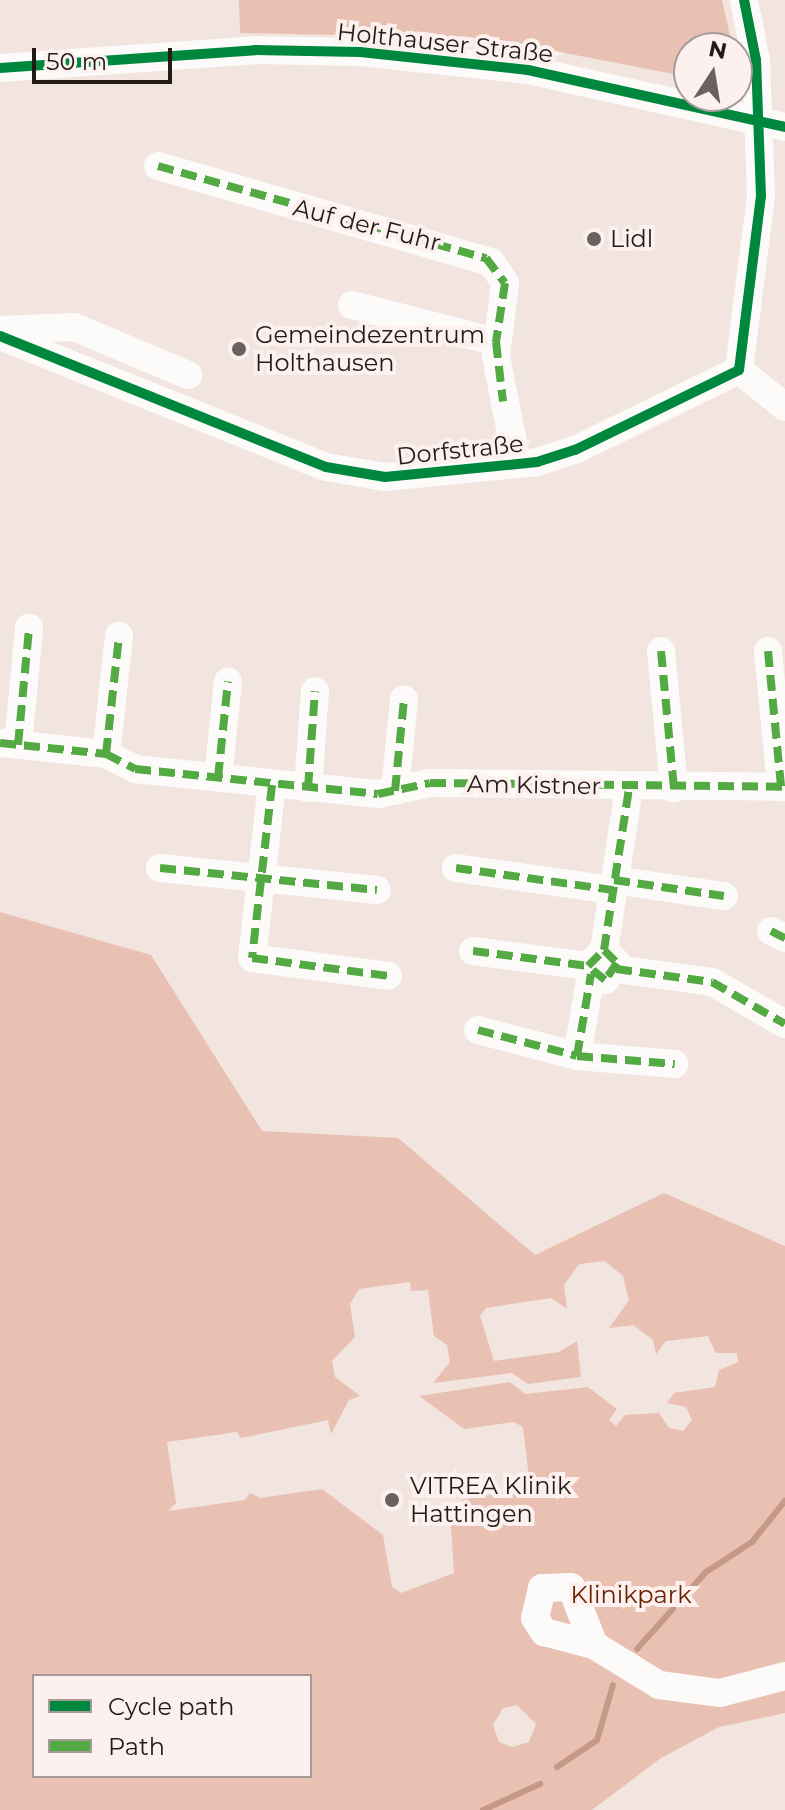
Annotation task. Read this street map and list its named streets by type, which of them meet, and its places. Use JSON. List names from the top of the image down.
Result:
{
  "streets": {
    "street": [
      "Holthauser Straße",
      "Auf der Fuhr",
      "Dorfstraße",
      "Am Kistner"
    ]
  },
  "crossings": [
    ["Auf der Fuhr", "Dorfstraße"]
  ],
  "parks": ["Klinikpark"],
  "places": ["Lidl", "Gemeindezentrum Holthausen", "VITREA Klinik Hattingen"],
  "legend": ["Cycle path", "Path"],
  "scale_bar": "50 m",
  "north": "top"
}
